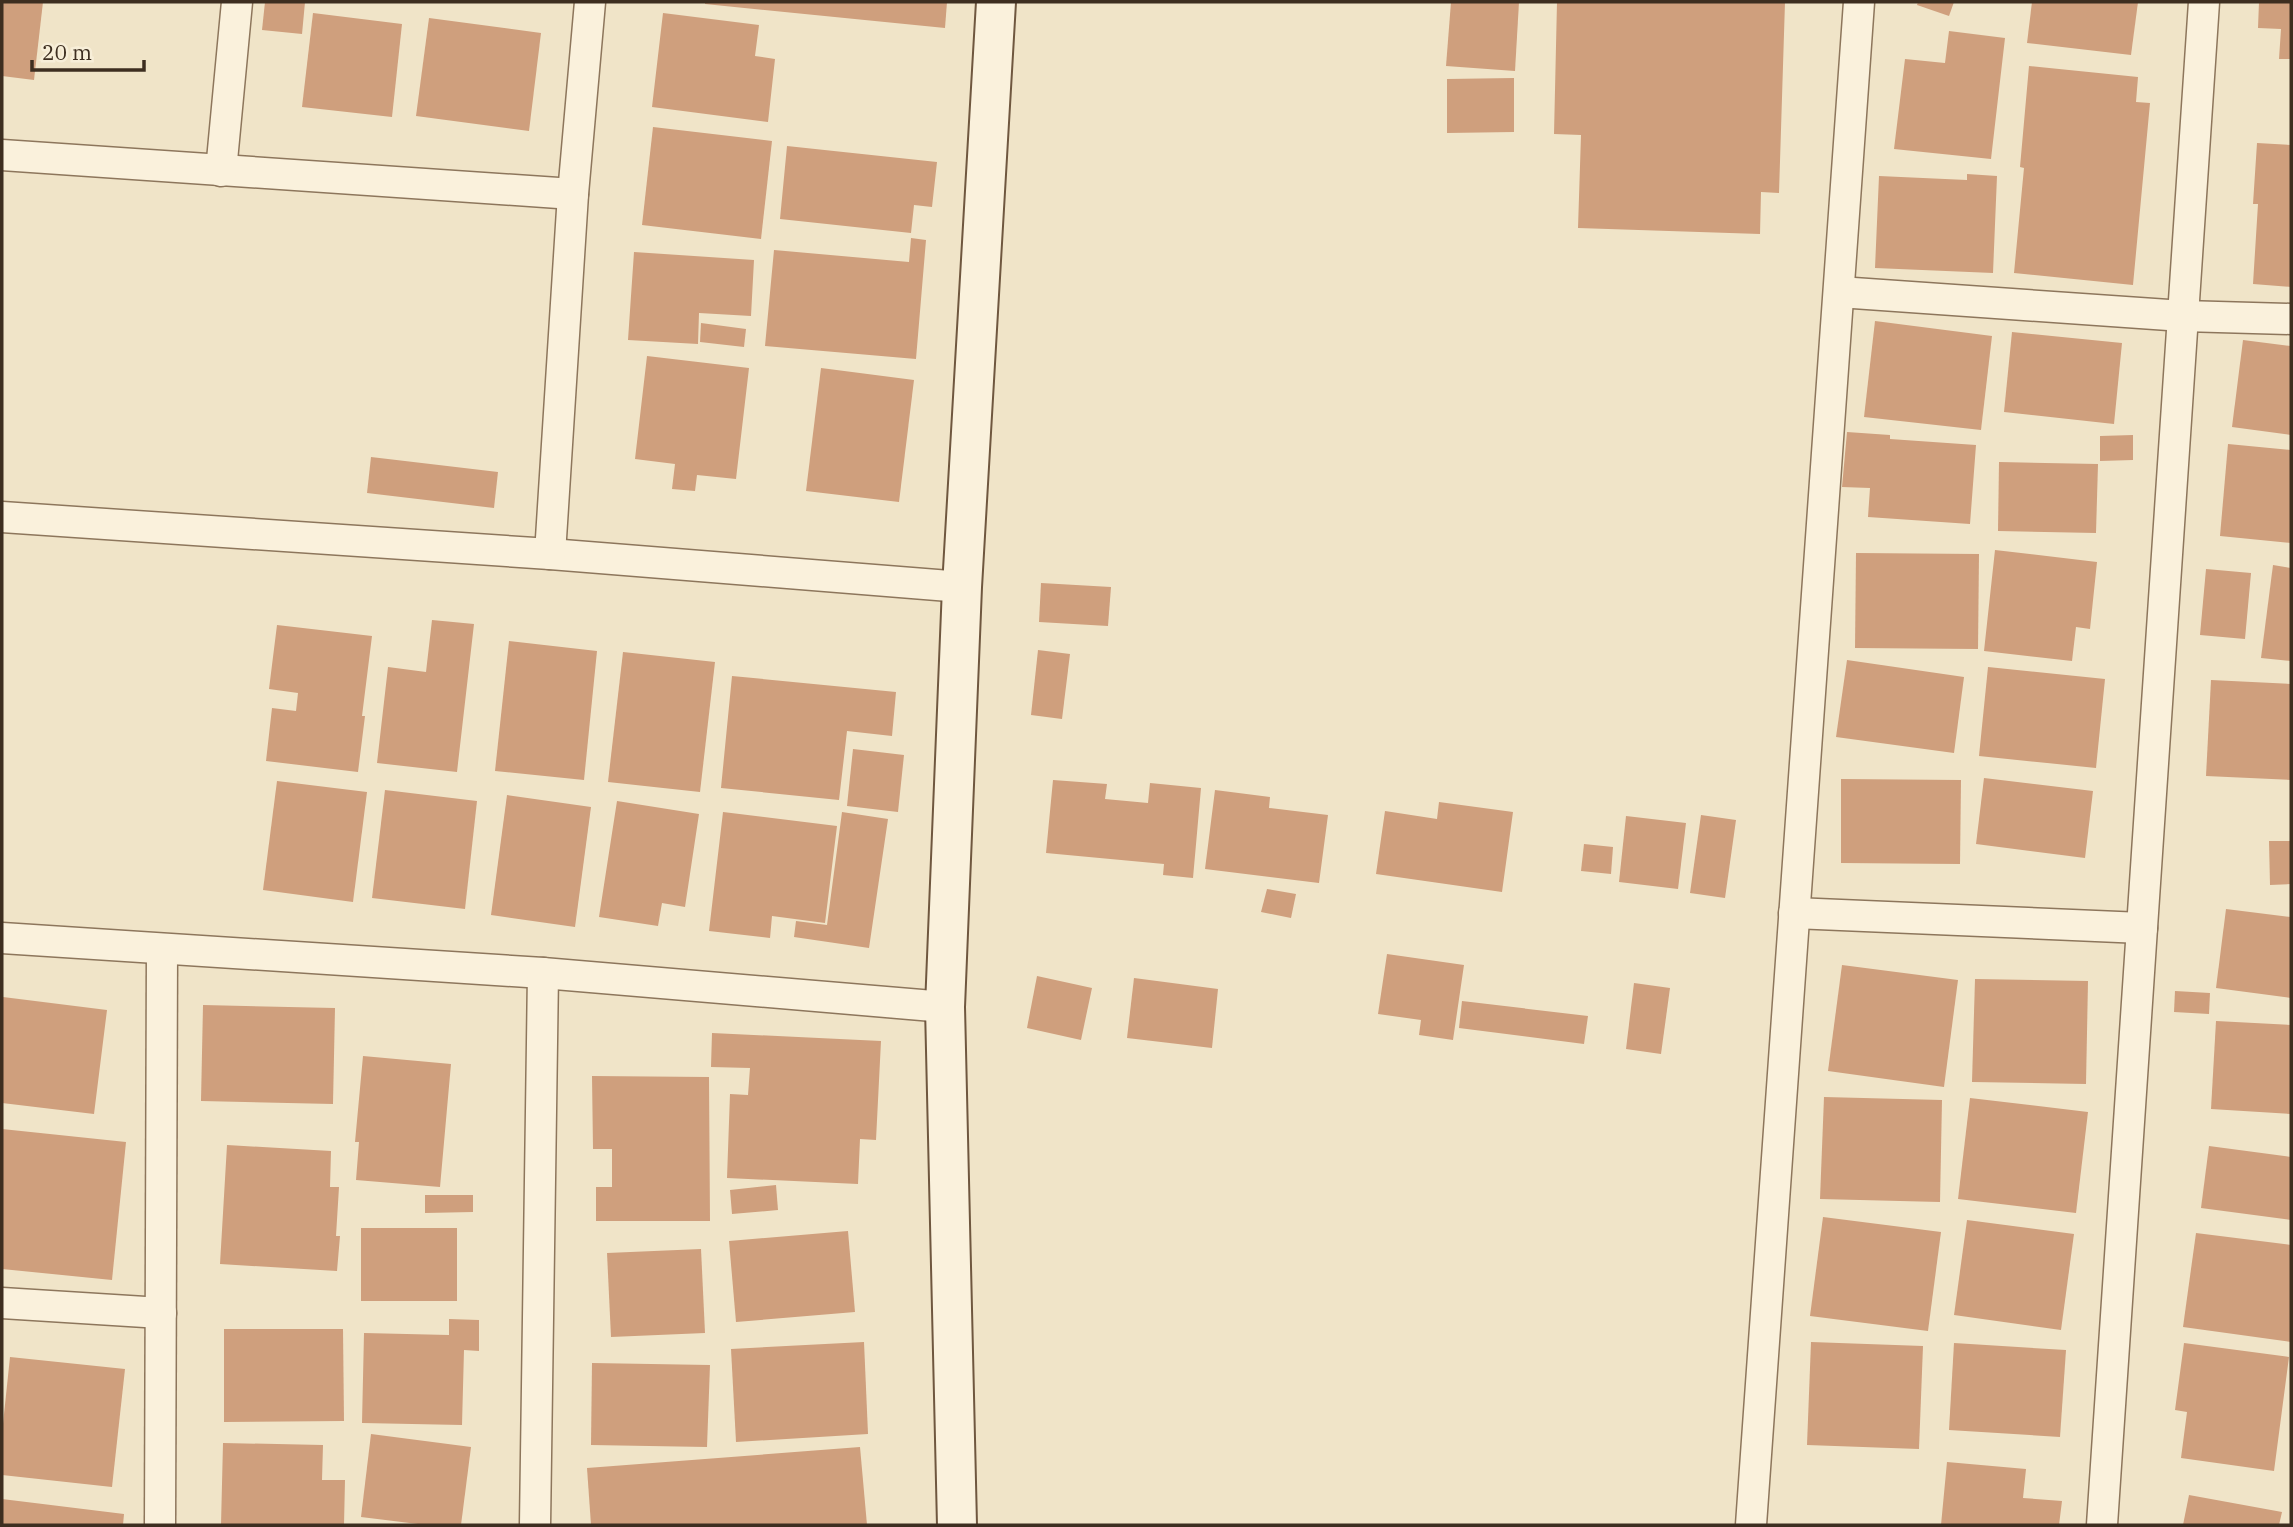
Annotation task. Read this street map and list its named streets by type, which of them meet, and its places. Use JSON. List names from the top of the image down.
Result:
{
  "scale_bar": "20 m"
}
